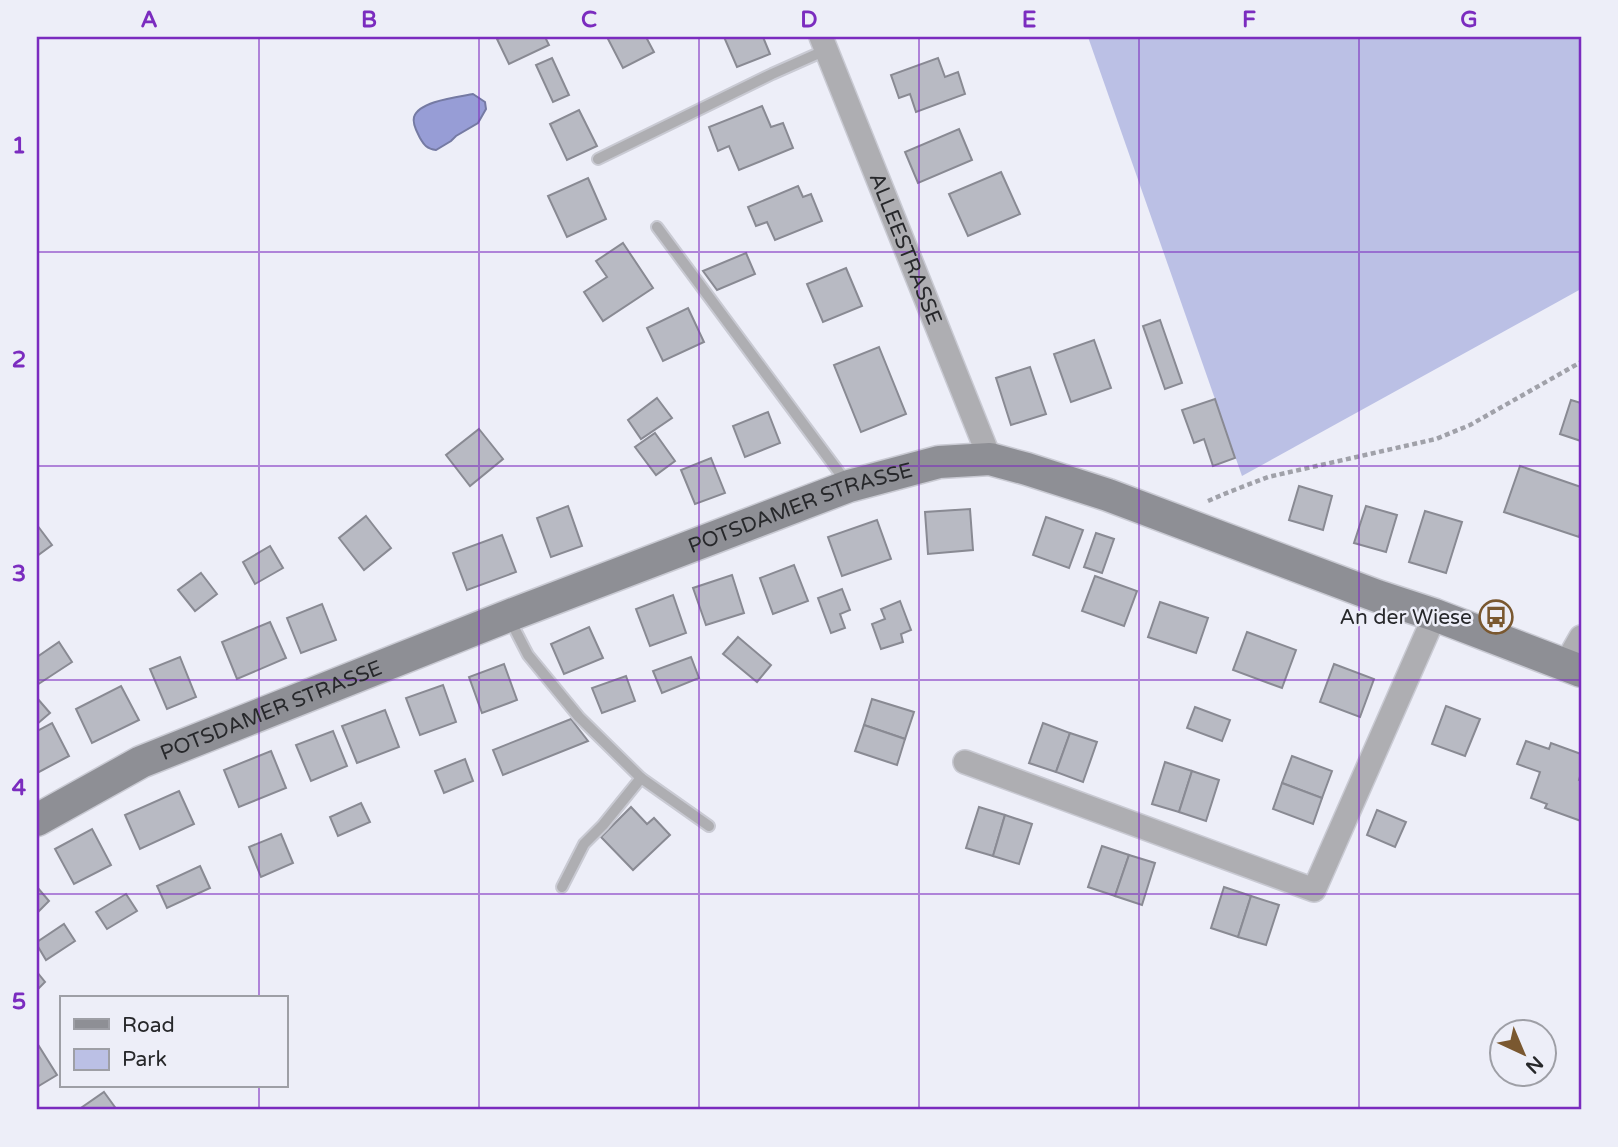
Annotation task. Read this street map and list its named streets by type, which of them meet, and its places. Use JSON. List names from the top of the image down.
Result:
{
  "streets": {
    "main road": ["POTSDAMER STRASSE"],
    "street": ["ALLEESTRASSE"]
  },
  "crossings": [
    ["ALLEESTRASSE", "POTSDAMER STRASSE"]
  ],
  "places": {
    "bus stop": ["An der Wiese"]
  },
  "legend": ["Road", "Park"],
  "north": "bottom right",
  "grid": {
    "columns": [
      "A",
      "B",
      "C",
      "D",
      "E",
      "F",
      "G"
    ],
    "rows": [
      "1",
      "2",
      "3",
      "4",
      "5"
    ]
  }
}
